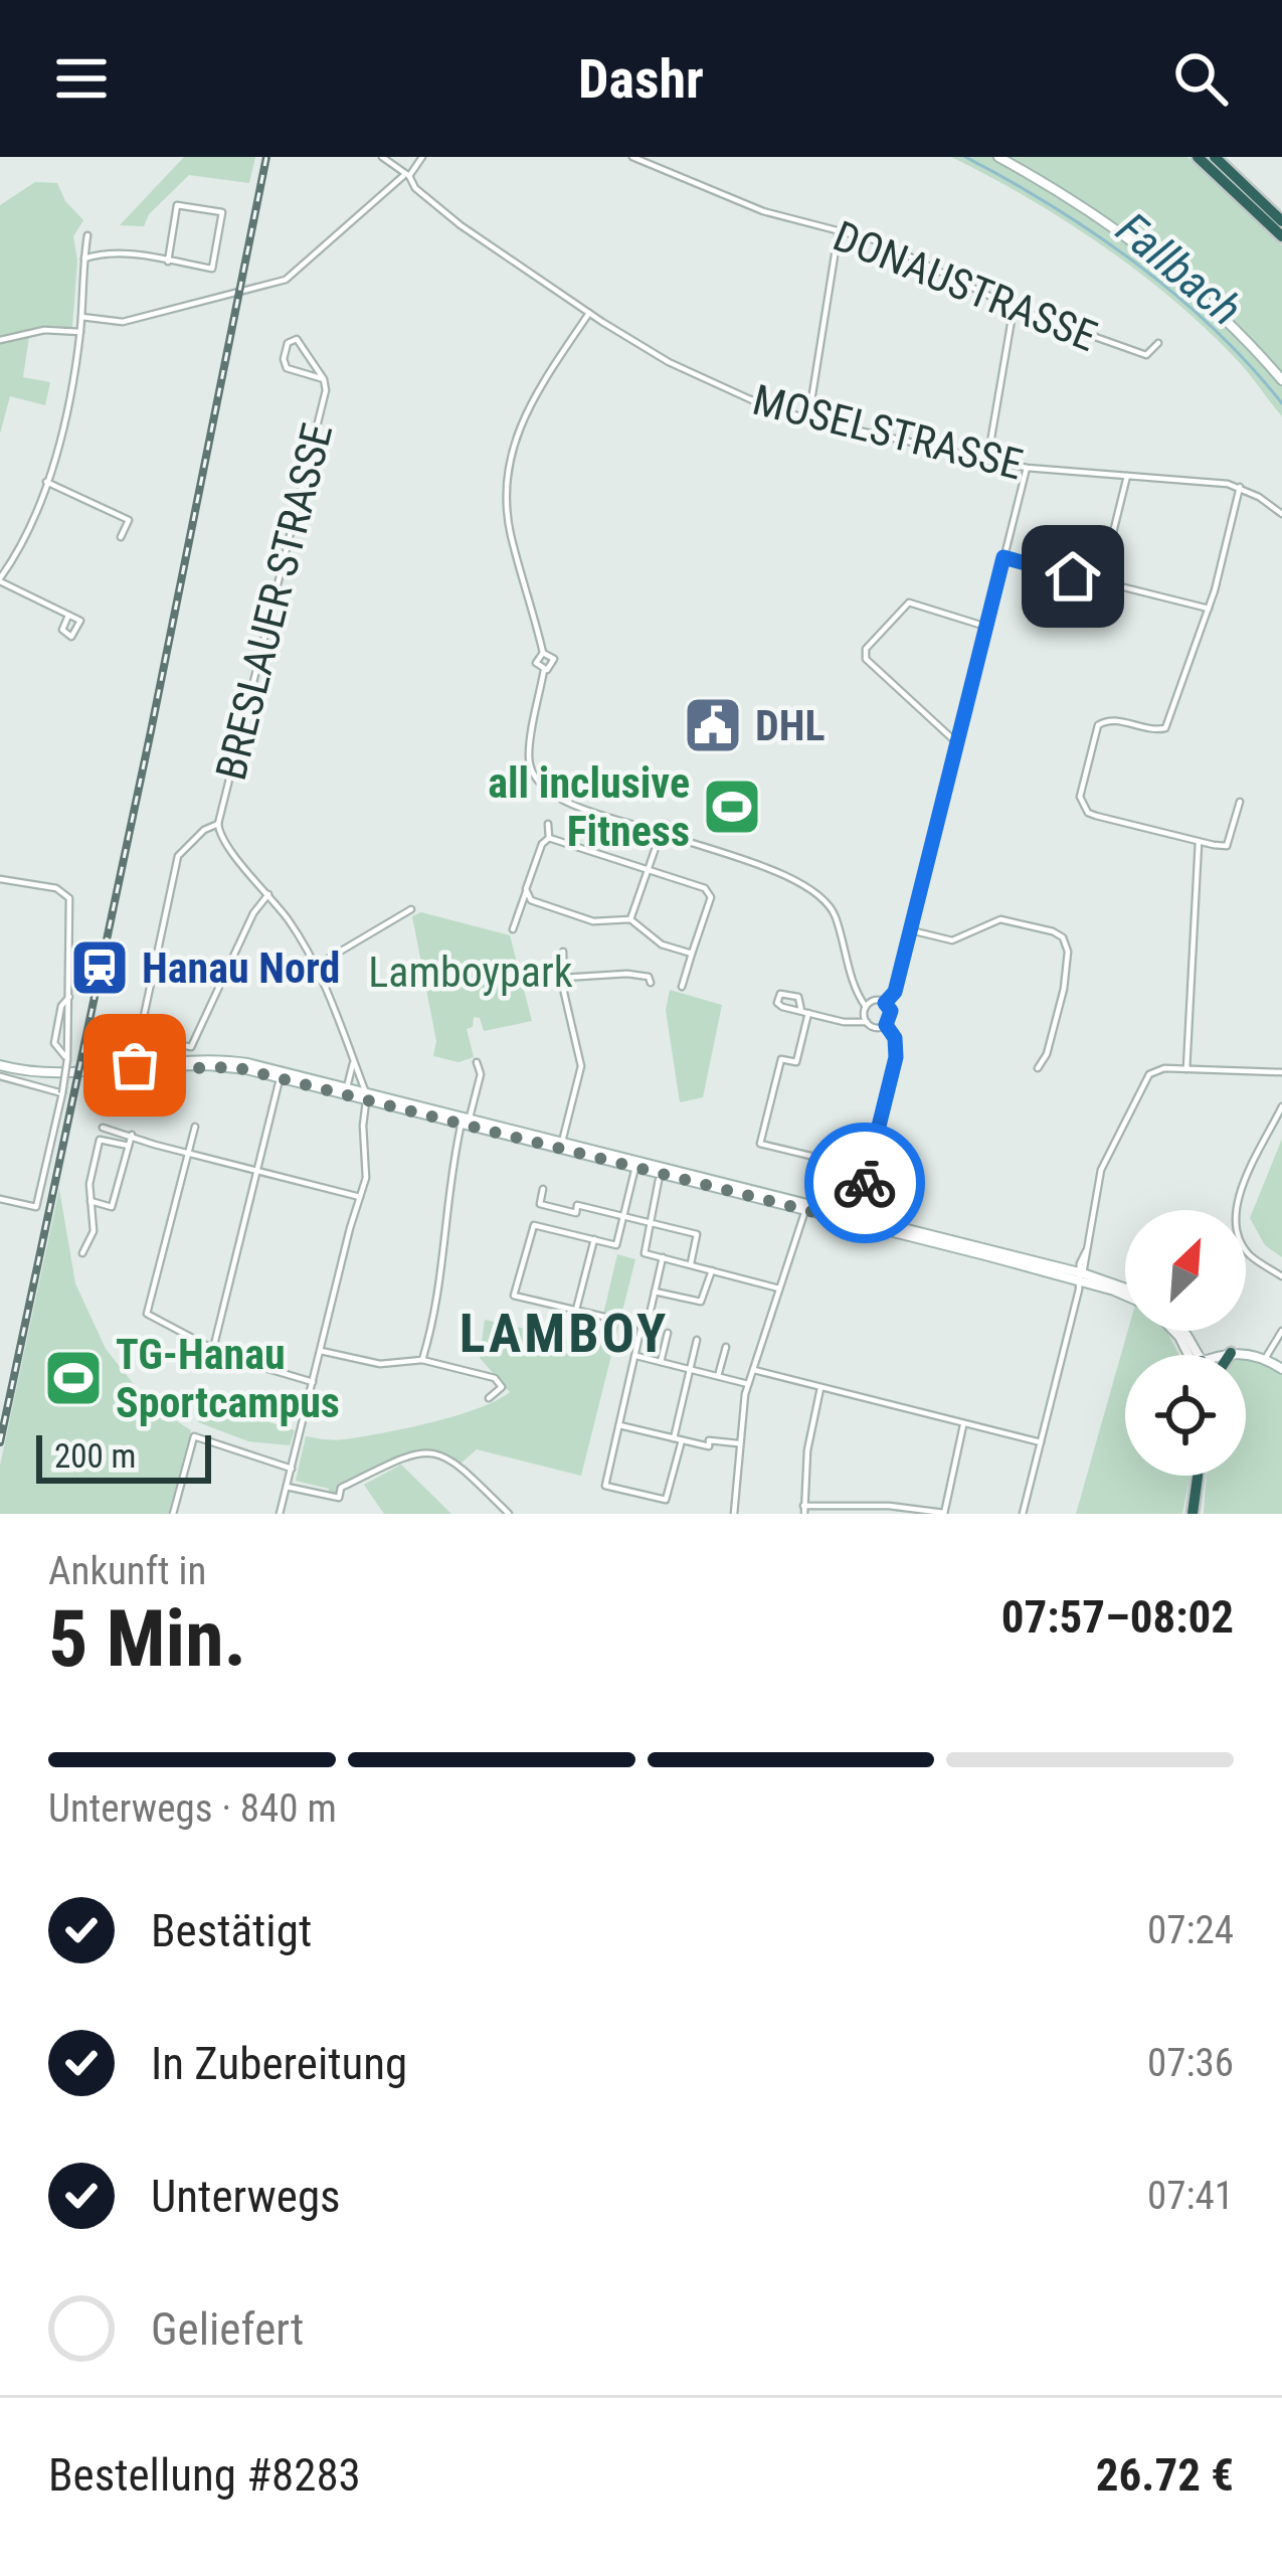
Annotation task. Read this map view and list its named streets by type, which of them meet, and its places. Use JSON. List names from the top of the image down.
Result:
{
  "streets": {
    "street": ["DONAUSTRASSE", "MOSELSTRASSE", "BRESLAUER STRASSE"]
  },
  "districts": ["LAMBOY"],
  "water": ["Fallbach"],
  "parks": ["Lamboypark"],
  "places": {
    "public building": ["DHL"],
    "sports": ["all inclusive Fitness", "TG-Hanau Sportcampus"],
    "station": ["Hanau Nord"]
  },
  "scale_bar": "200 m",
  "north": "top right",
  "page": {
    "header": "Dashr",
    "scale": "200 m",
    "heading": ["5 Min.", "Ankunft in", "07:57–08:02"],
    "panel": ["Bestellung #8283", "26.72 €"],
    "bar": "Unterwegs · 840 m",
    "list": [
      ["Bestätigt", "07:24"],
      ["In Zubereitung", "07:36"],
      ["Unterwegs", "07:41"],
      "Geliefert"
    ]
  }
}
